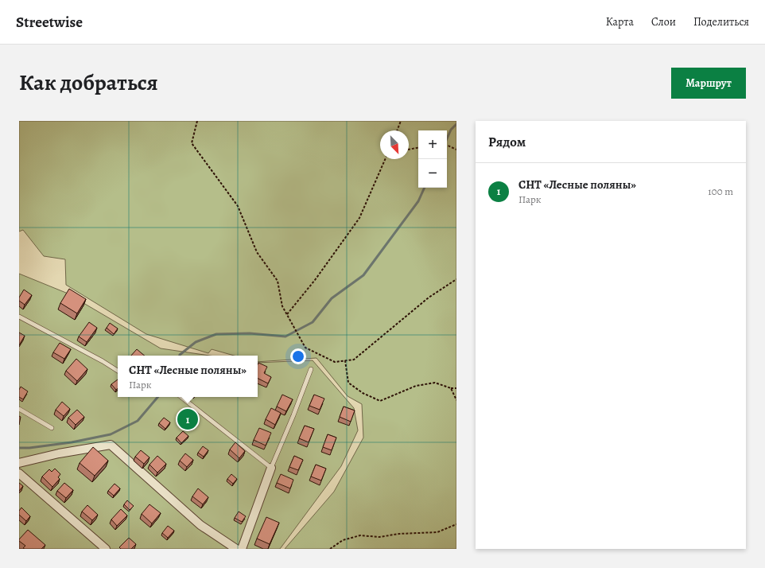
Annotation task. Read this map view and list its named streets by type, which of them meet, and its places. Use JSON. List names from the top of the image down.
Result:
{
  "north": "bottom right",
  "page": {
    "header": "Streetwise",
    "nav": ["Карта", "Слои", "Поделиться"],
    "title": "Как добраться",
    "buttons": "Маршрут",
    "heading": "Рядом",
    "map_buttons": ["+", "−"],
    "list": [
      {
        "mark": "1",
        "name": "СНТ «Лесные поляны»",
        "note": "Парк",
        "value": "100 m"
      }
    ],
    "popup": ["СНТ «Лесные поляны»", "Парк"],
    "pins": "1"
  }
}
